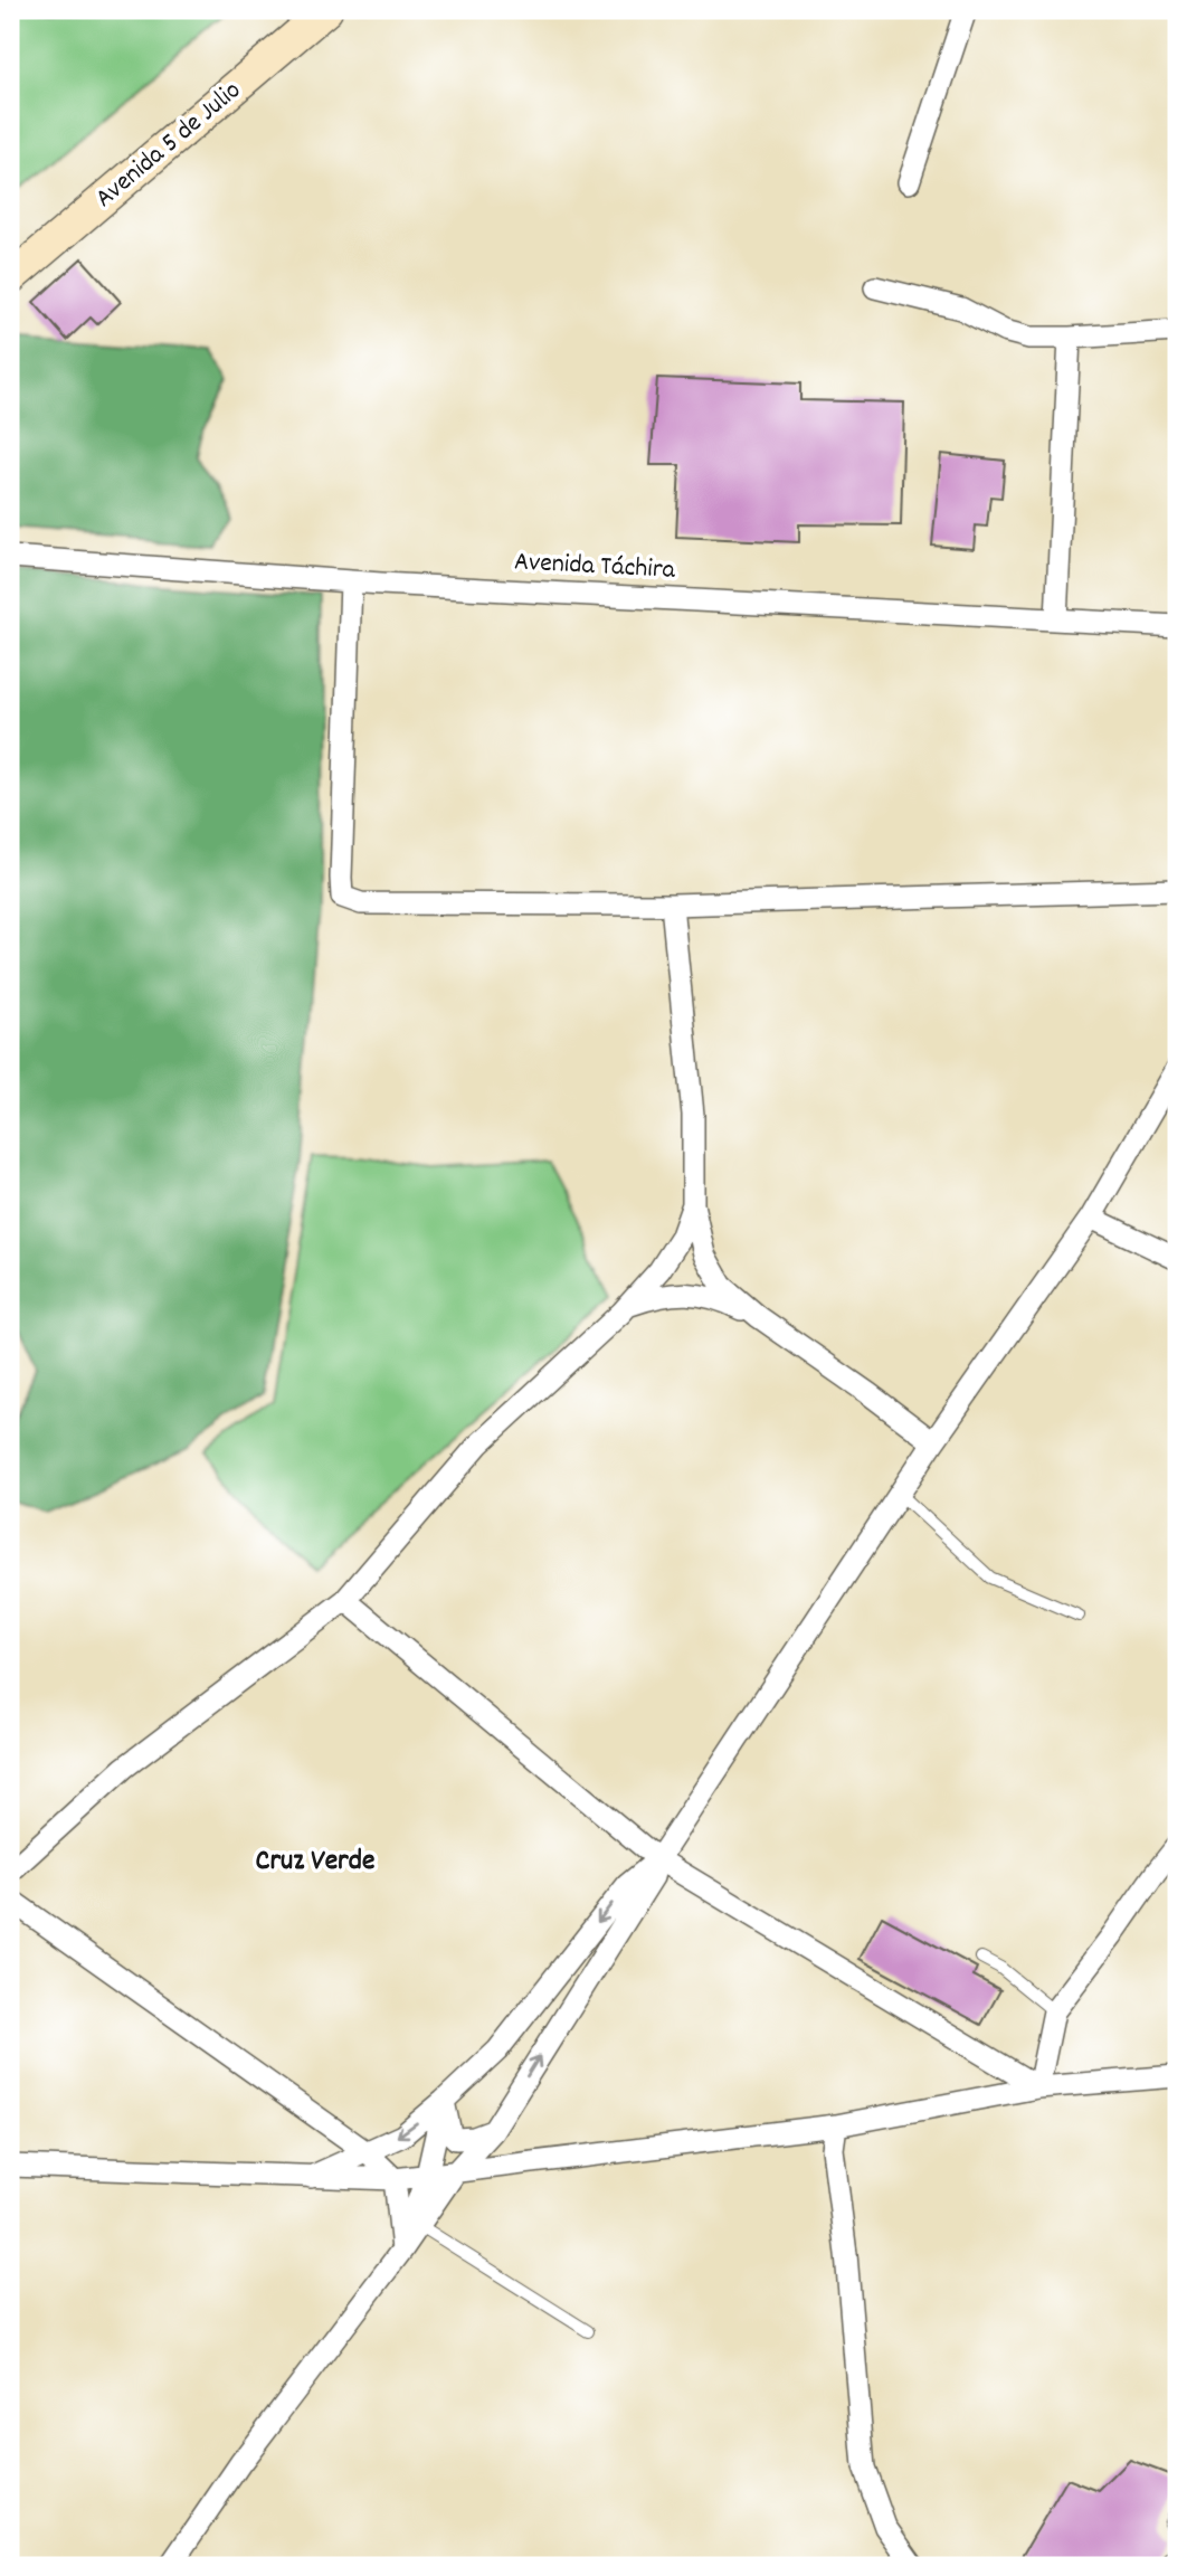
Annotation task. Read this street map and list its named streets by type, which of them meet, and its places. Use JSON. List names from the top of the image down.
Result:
{
  "streets": {
    "street": ["Avenida 5 de Julio", "Avenida Táchira"]
  },
  "districts": ["Cruz Verde"]
}
